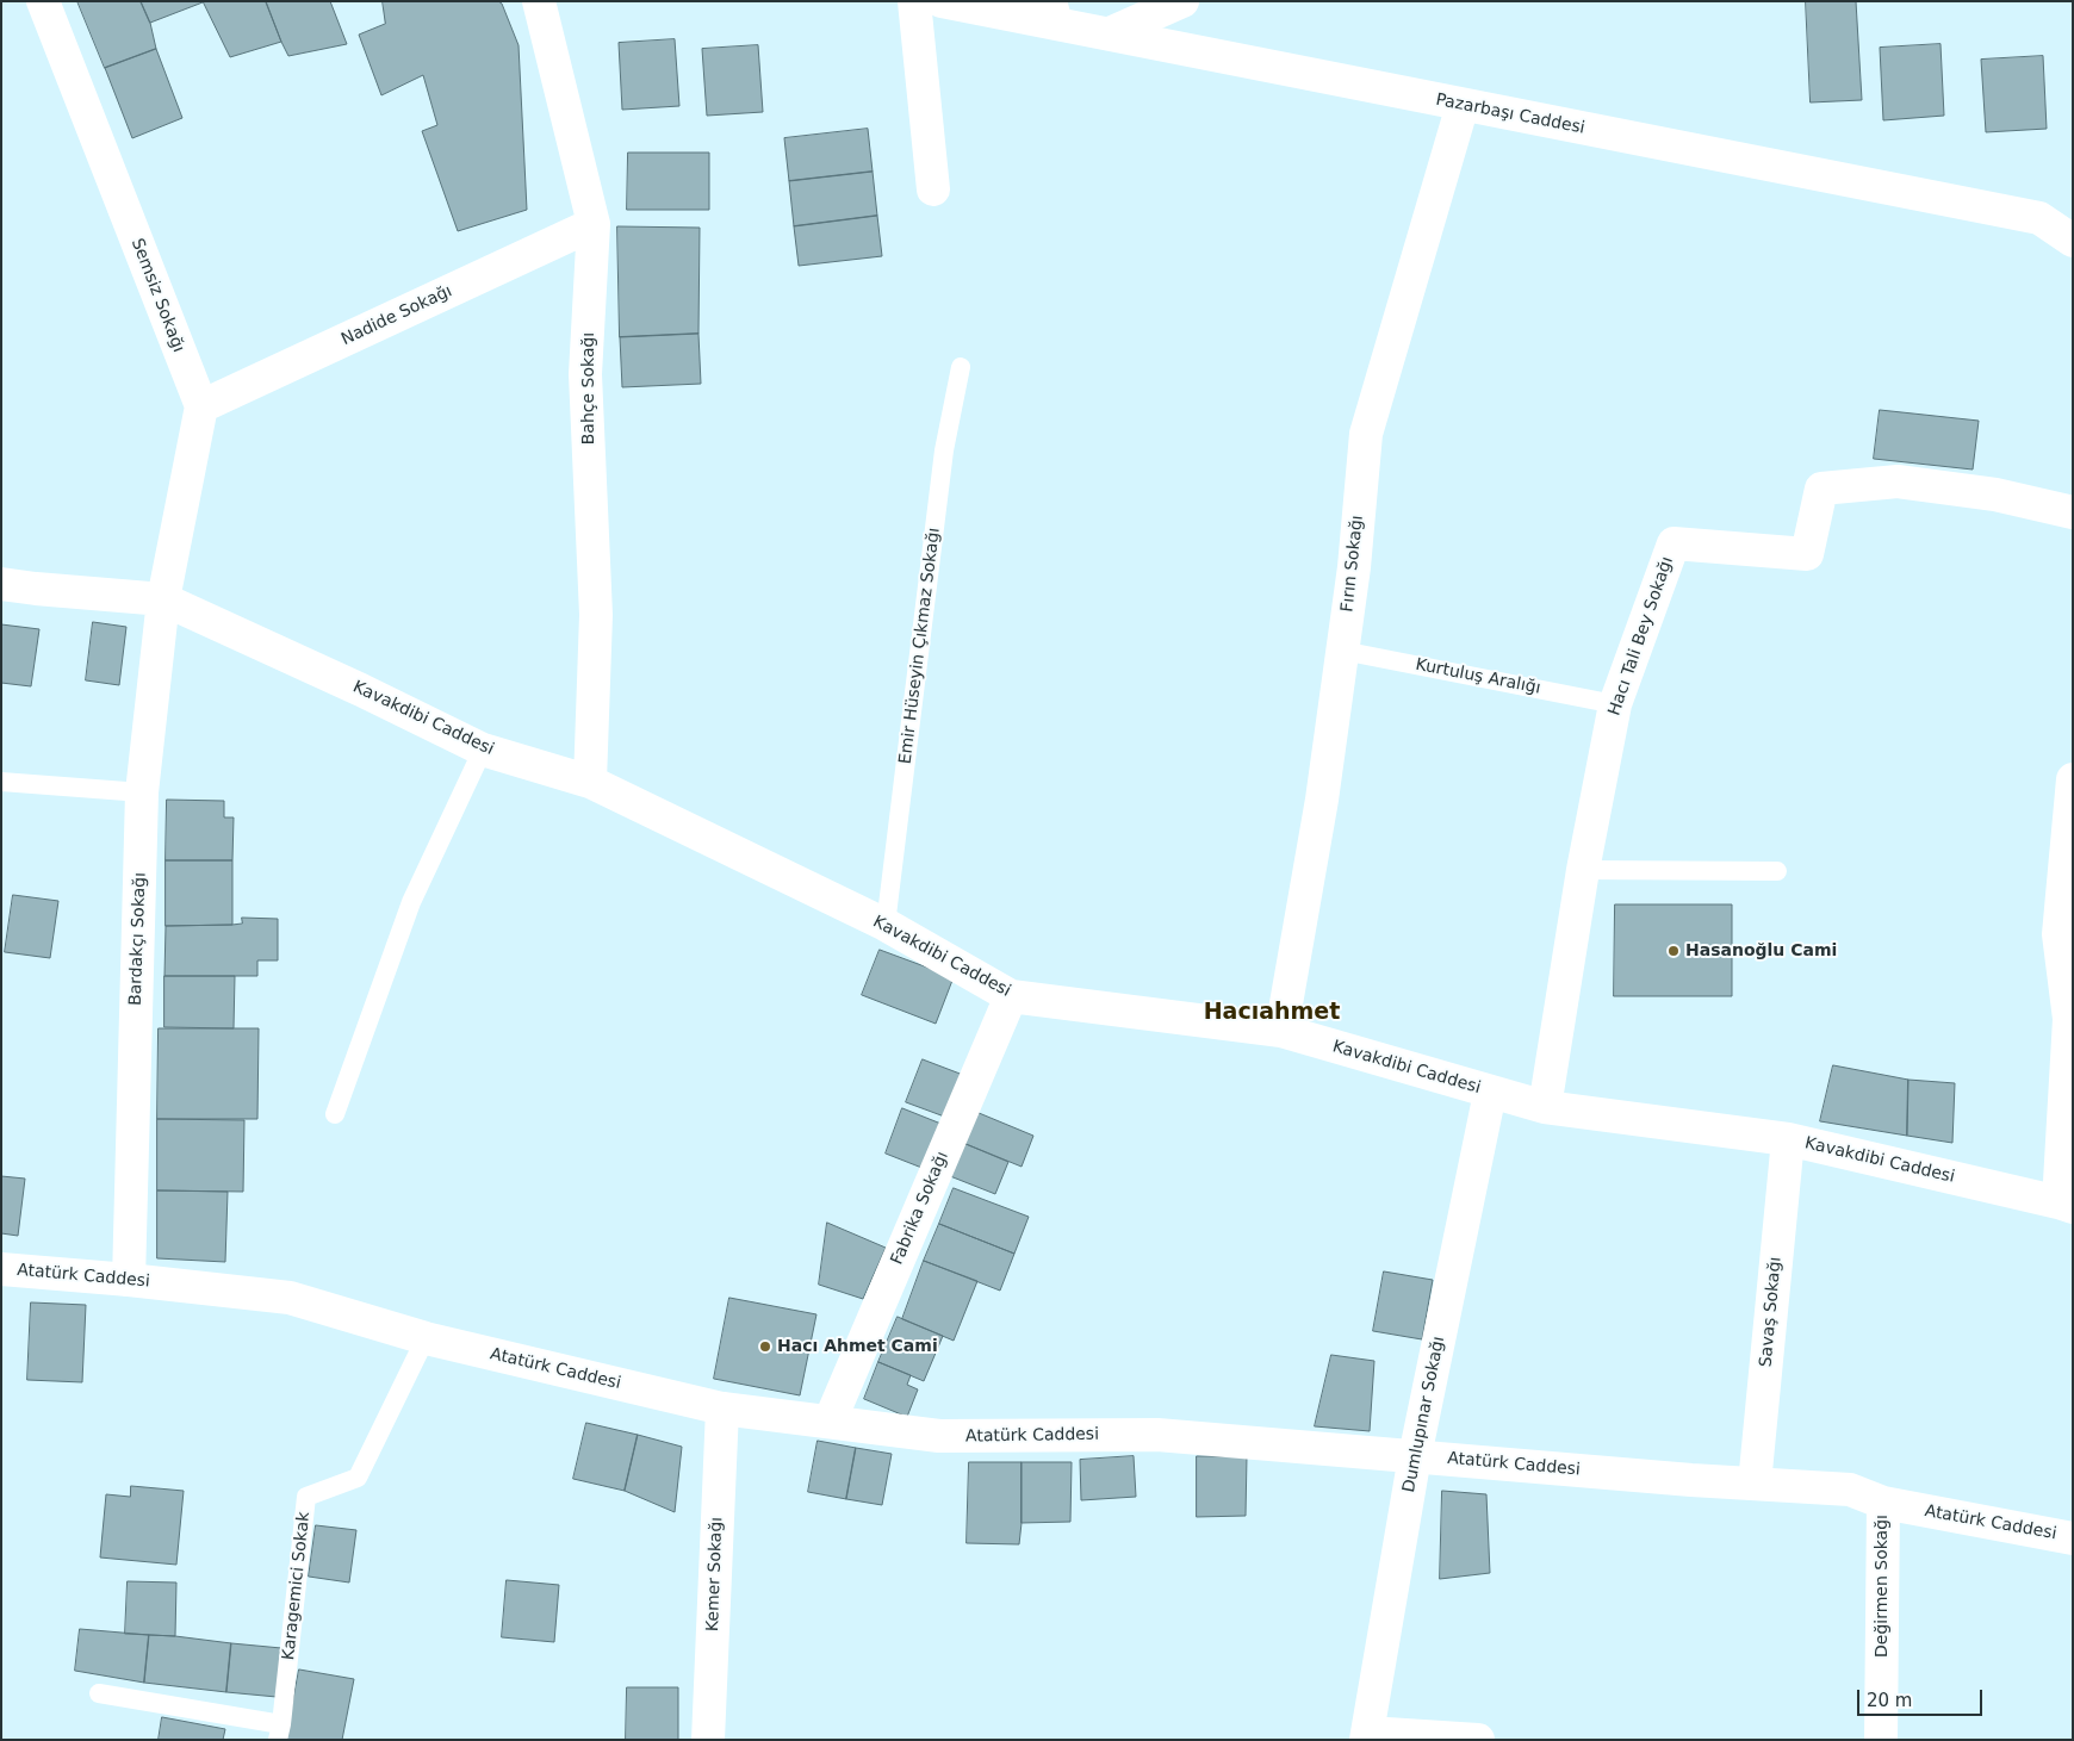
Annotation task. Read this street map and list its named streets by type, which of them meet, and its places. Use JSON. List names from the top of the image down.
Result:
{
  "streets": {
    "street": [
      "Pazarbaşı Caddesi",
      "Semsiz Sokağı",
      "Nadide Sokağı",
      "Bahçe Sokağı",
      "Fırın Sokağı",
      "Hacı Tali Bey Sokağı",
      "Kavakdibi Caddesi",
      "Bardakçı Sokağı",
      "Fabrika Sokağı",
      "Atatürk Caddesi",
      "Savaş Sokağı",
      "Dumlupınar Sokağı",
      "Kemer Sokağı",
      "Değirmen Sokağı"
    ],
    "lane": ["Emir Hüseyin Çıkmaz Sokağı", "Kurtuluş Aralığı", "Karagemici Sokak"]
  },
  "crossings": [
    ["Pazarbaşı Caddesi", "Fırın Sokağı"],
    ["Semsiz Sokağı", "Nadide Sokağı"],
    ["Nadide Sokağı", "Bahçe Sokağı"],
    ["Bahçe Sokağı", "Kavakdibi Caddesi"],
    ["Fırın Sokağı", "Kurtuluş Aralığı"],
    ["Fırın Sokağı", "Kavakdibi Caddesi"],
    ["Hacı Tali Bey Sokağı", "Kurtuluş Aralığı"],
    ["Hacı Tali Bey Sokağı", "Kavakdibi Caddesi"],
    ["Emir Hüseyin Çıkmaz Sokağı", "Kavakdibi Caddesi"],
    ["Kavakdibi Caddesi", "Bardakçı Sokağı"],
    ["Kavakdibi Caddesi", "Fabrika Sokağı"],
    ["Kavakdibi Caddesi", "Savaş Sokağı"],
    ["Kavakdibi Caddesi", "Dumlupınar Sokağı"],
    ["Bardakçı Sokağı", "Atatürk Caddesi"],
    ["Fabrika Sokağı", "Atatürk Caddesi"],
    ["Atatürk Caddesi", "Savaş Sokağı"],
    ["Atatürk Caddesi", "Dumlupınar Sokağı"],
    ["Atatürk Caddesi", "Kemer Sokağı"],
    ["Atatürk Caddesi", "Karagemici Sokak"],
    ["Atatürk Caddesi", "Değirmen Sokağı"]
  ],
  "districts": ["Hacıahmet"],
  "places": ["Hasanoğlu Cami", "Hacı Ahmet Cami"],
  "scale_bar": "20 m"
}
